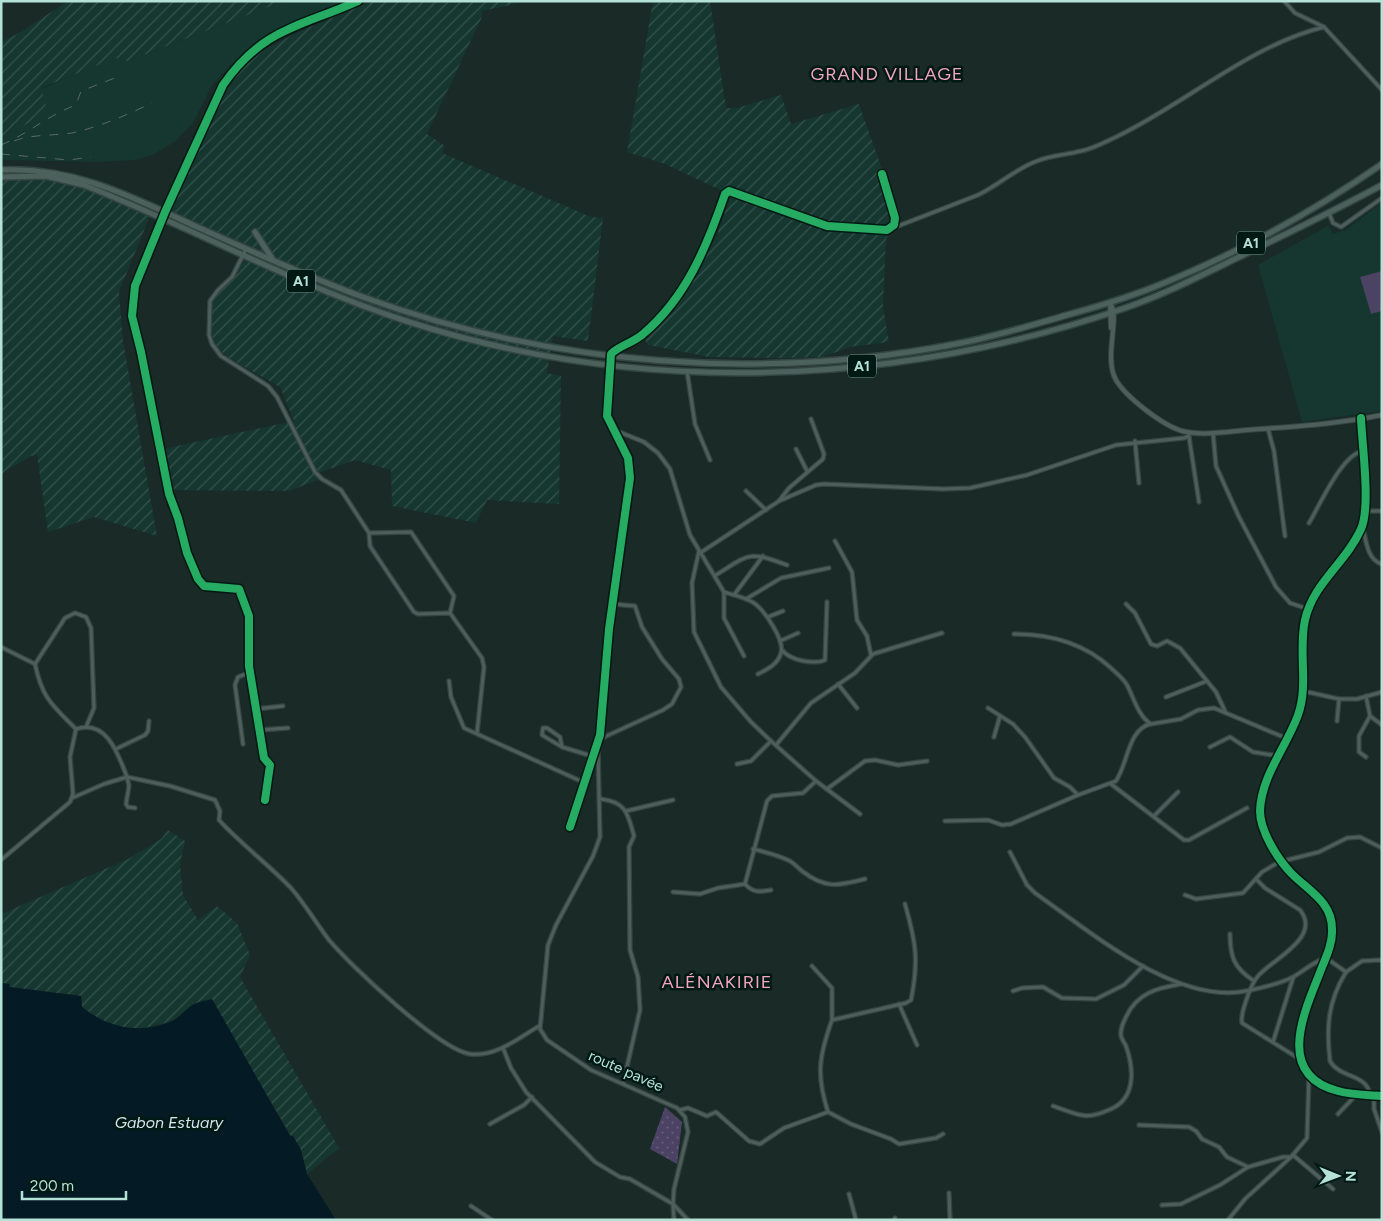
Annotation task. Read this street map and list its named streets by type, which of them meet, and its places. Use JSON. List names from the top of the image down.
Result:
{
  "streets": {
    "highway": ["A1"],
    "street": ["route pavée"]
  },
  "districts": ["GRAND VILLAGE", "ALÉNAKIRIE"],
  "water": ["Gabon Estuary"],
  "scale_bar": "200 m",
  "north": "right"
}
